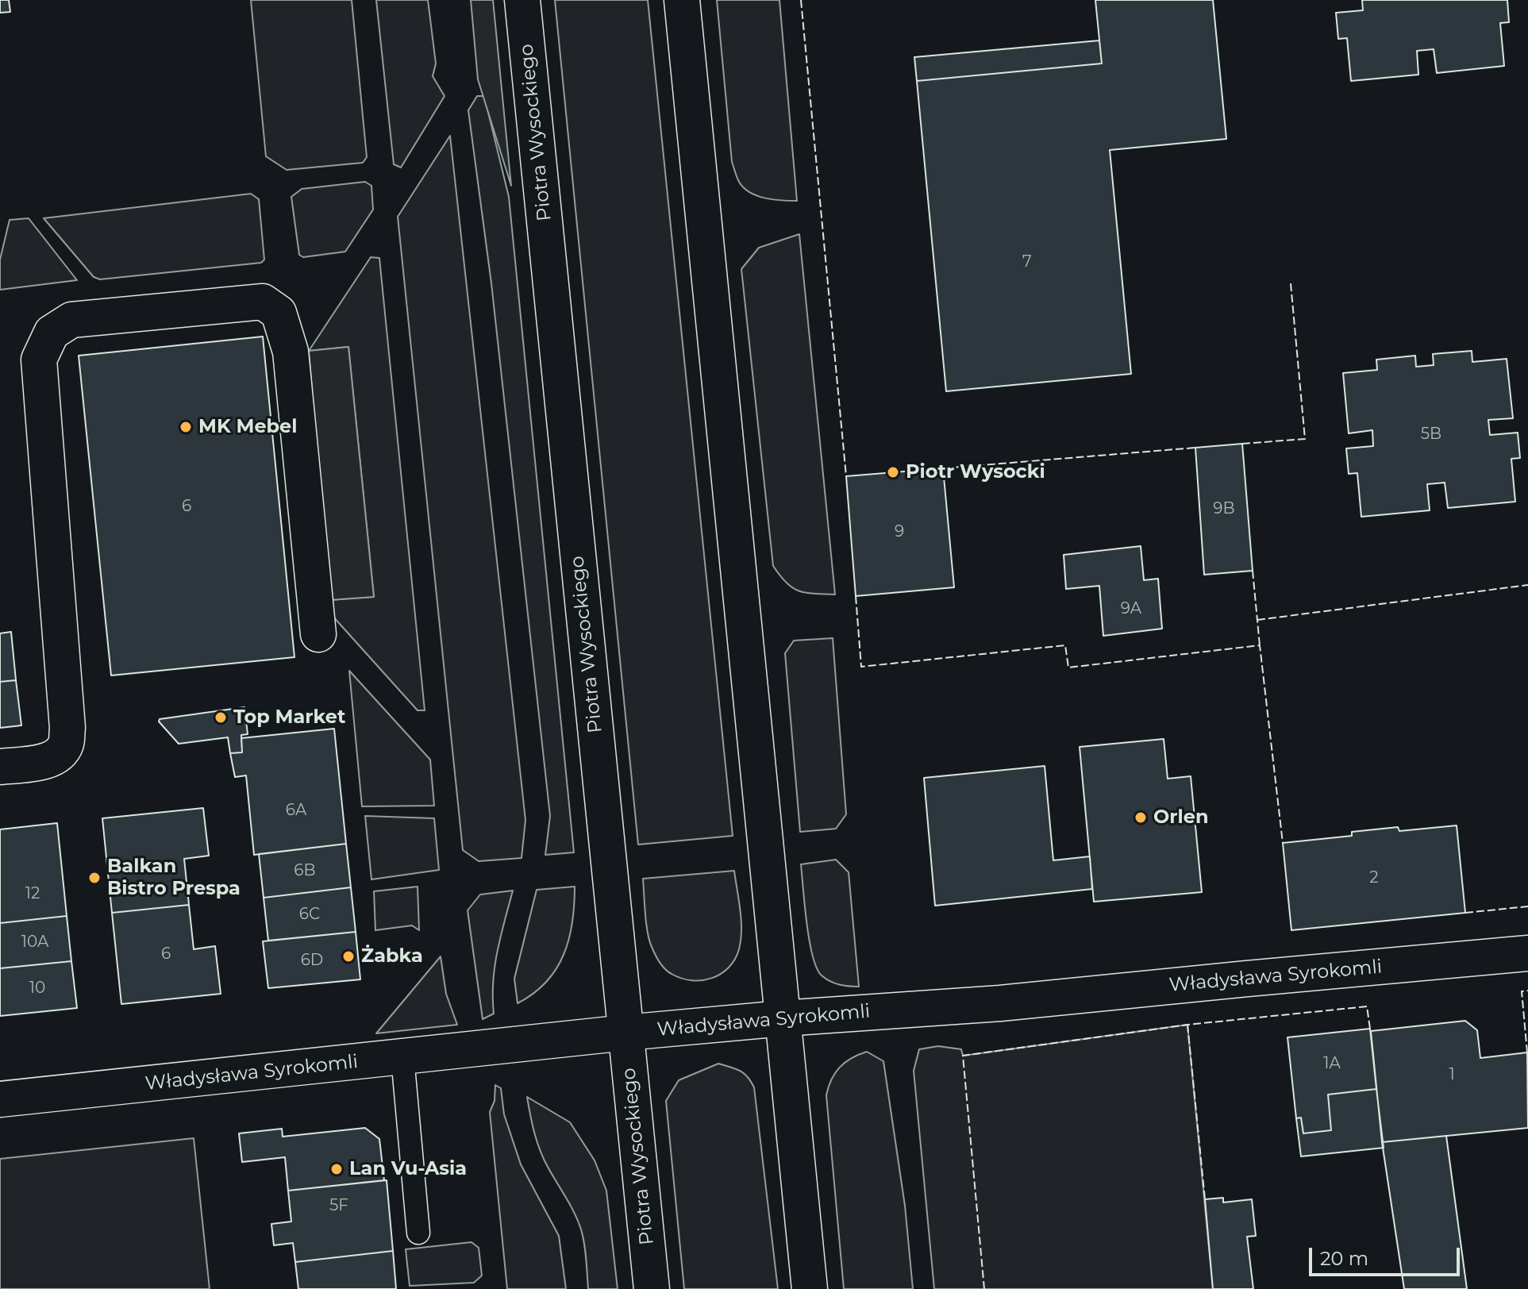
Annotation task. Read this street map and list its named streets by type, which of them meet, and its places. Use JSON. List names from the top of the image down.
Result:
{
  "streets": {
    "main road": ["Piotra Wysockiego", "Władysława Syrokomli"]
  },
  "crossings": [
    ["Piotra Wysockiego", "Władysława Syrokomli"]
  ],
  "places": [
    "MK Mebel",
    "Piotr Wysocki",
    "Top Market",
    "Orlen",
    "Balkan Bistro Prespa",
    "Żabka",
    "Lan Vu-Asia"
  ],
  "house_numbers": [
    "7",
    "5B",
    "6",
    "9B",
    "9",
    "9A",
    "6A",
    "6B",
    "2",
    "12",
    "6C",
    "10A",
    "6",
    "6D",
    "10",
    "1A",
    "1",
    "5F"
  ],
  "scale_bar": "20 m"
}
